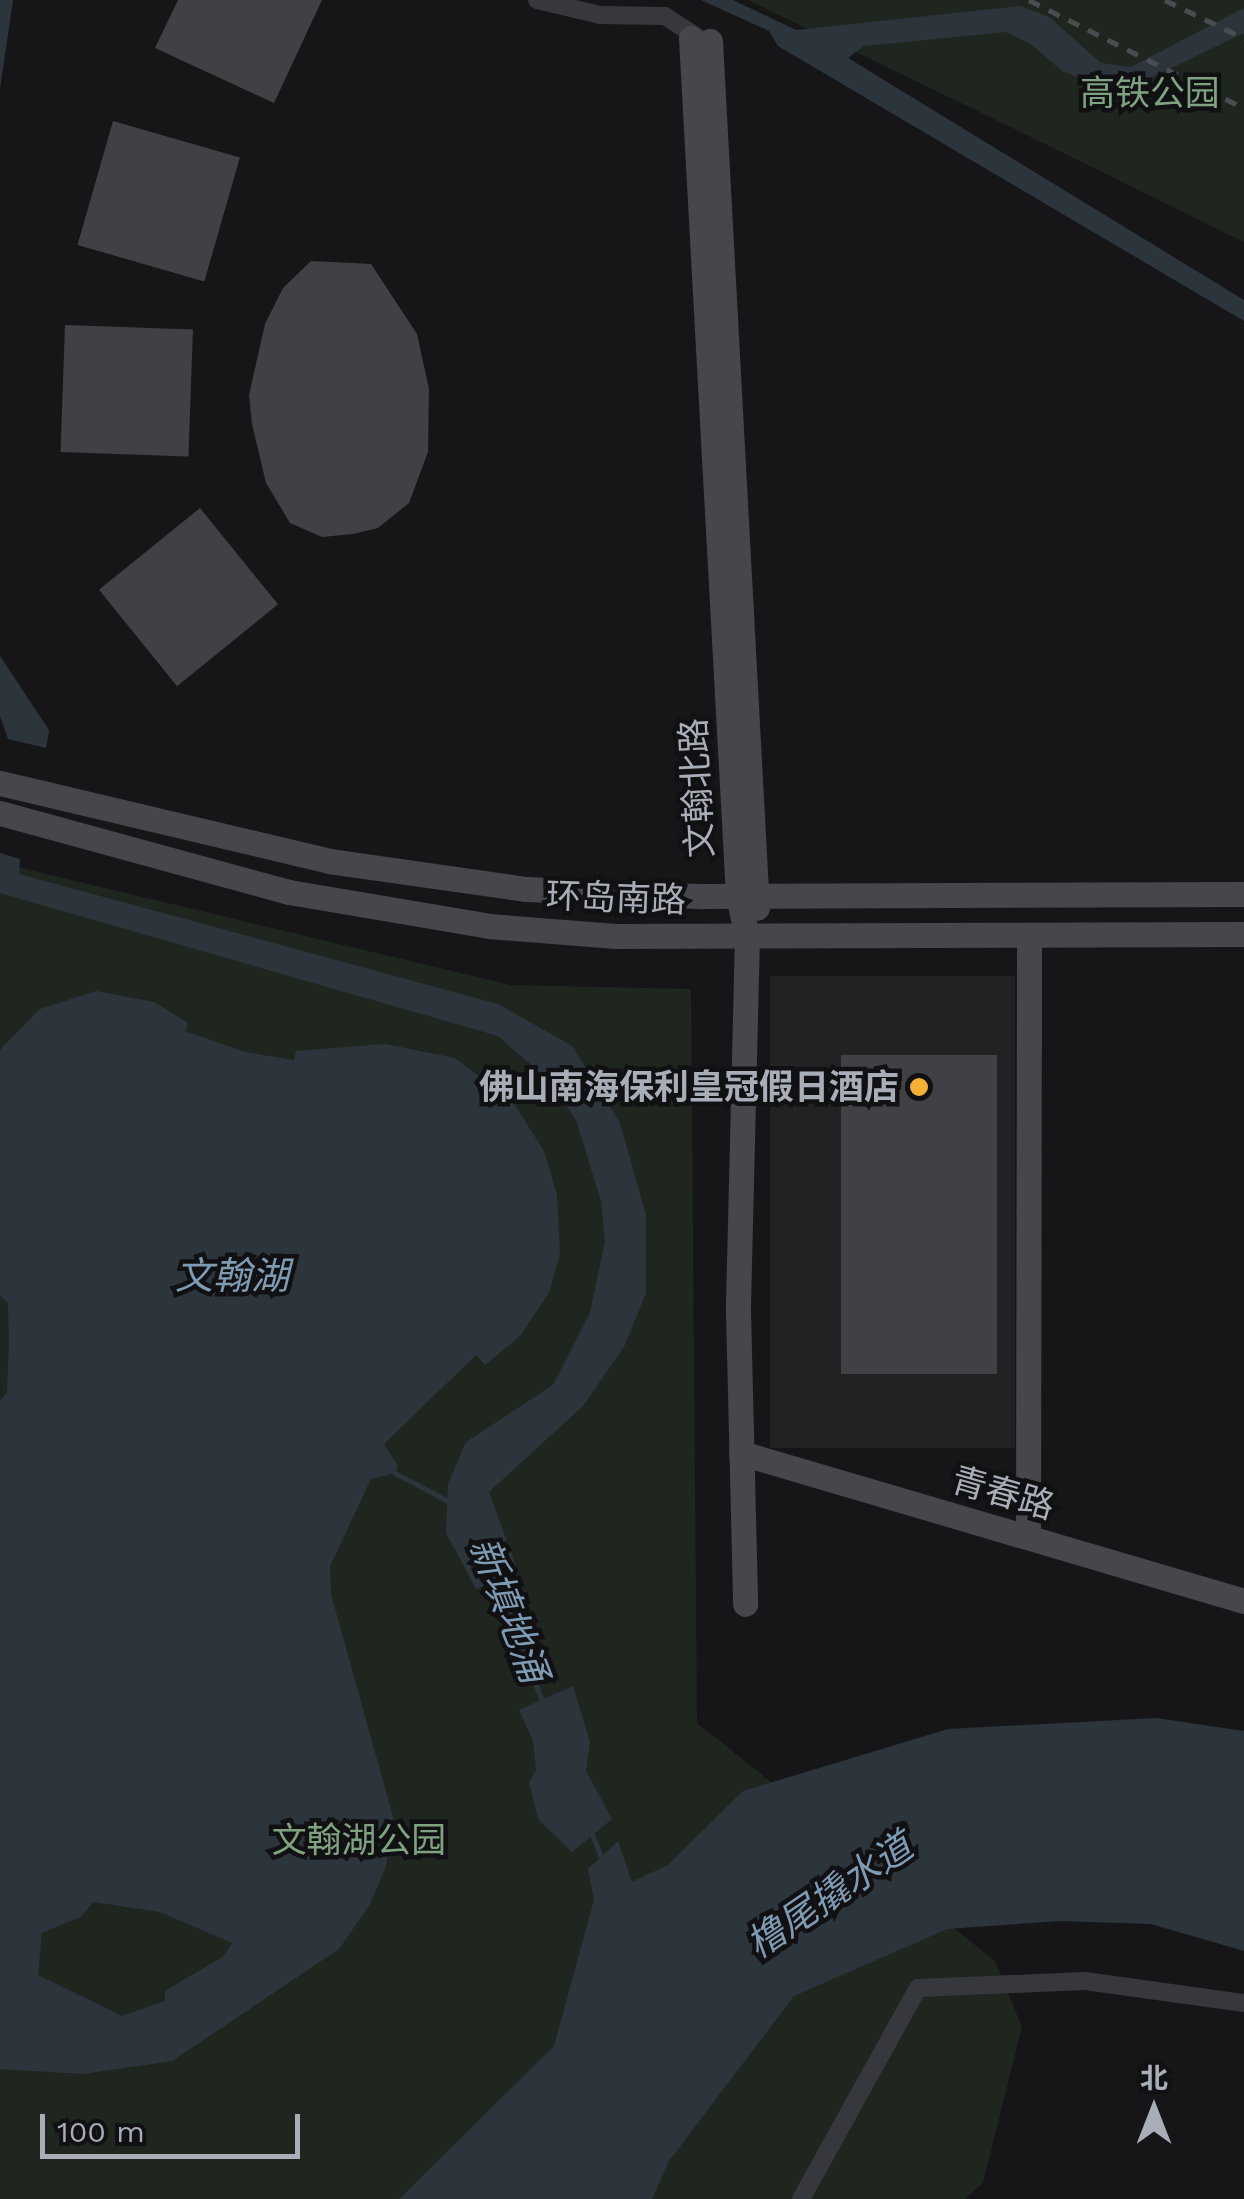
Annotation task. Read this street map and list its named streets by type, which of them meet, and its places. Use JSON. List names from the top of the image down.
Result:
{
  "streets": {
    "street": ["文翰北路", "环岛南路", "青春路"]
  },
  "crossings": [
    ["文翰北路", "环岛南路"],
    ["文翰北路", "青春路"]
  ],
  "water": ["文翰湖", "新填地涌", "橹尾撬水道"],
  "parks": ["高铁公园", "文翰湖公园"],
  "places": ["佛山南海保利皇冠假日酒店"],
  "scale_bar": "100 m",
  "north": "top"
}
